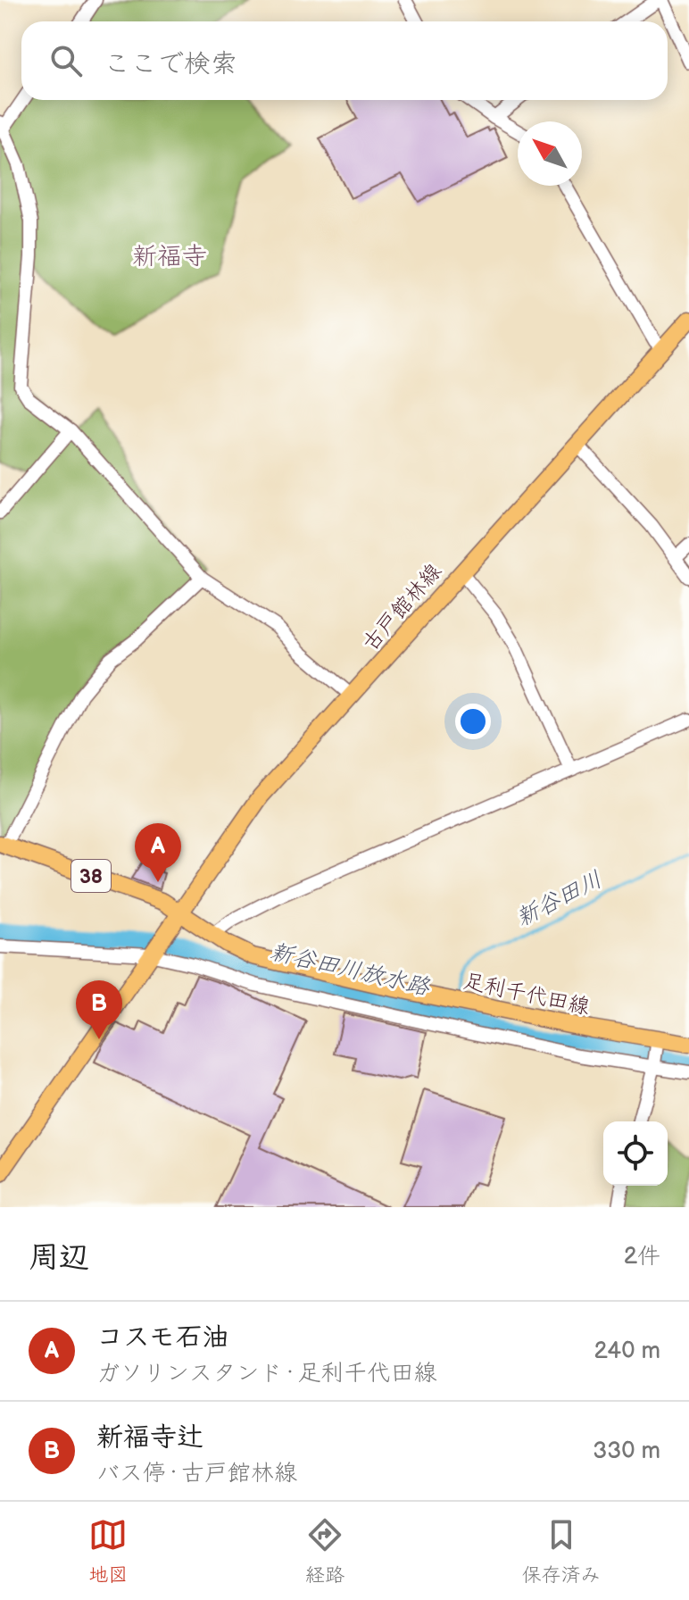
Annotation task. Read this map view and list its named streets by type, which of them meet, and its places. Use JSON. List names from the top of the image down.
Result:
{
  "streets": {
    "main road": ["古戸館林線", "38", "足利千代田線"]
  },
  "crossings": [
    ["古戸館林線", "足利千代田線"]
  ],
  "districts": ["新福寺"],
  "water": ["新谷田川", "新谷田川放水路"],
  "north": "top left",
  "page": {
    "search": "ここで検索",
    "pins": ["A", "B"],
    "heading": ["周辺", "2件"],
    "list": [
      {
        "mark": "A",
        "name": "コスモ石油",
        "note": "ガソリンスタンド · 足利千代田線",
        "value": "240 m"
      },
      {
        "mark": "B",
        "name": "新福寺辻",
        "note": "バス停 · 古戸館林線",
        "value": "330 m"
      }
    ],
    "nav": ["地図", "経路", "保存済み"]
  }
}
